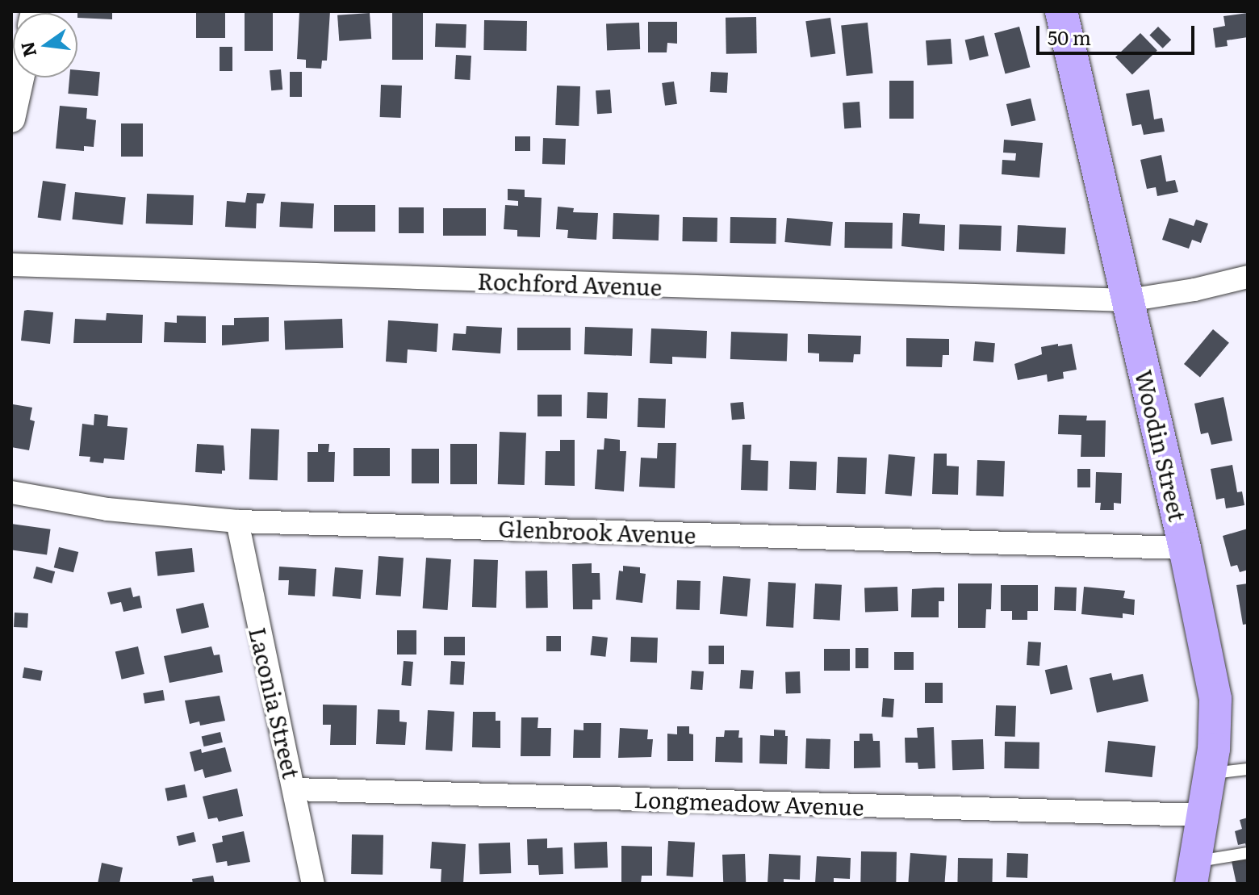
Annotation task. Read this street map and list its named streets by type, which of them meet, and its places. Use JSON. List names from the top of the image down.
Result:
{
  "streets": {
    "main road": ["Woodin Street"],
    "street": [
      "Rochford Avenue",
      "Glenbrook Avenue",
      "Laconia Street",
      "Longmeadow Avenue"
    ]
  },
  "crossings": [
    ["Rochford Avenue", "Woodin Street"],
    ["Woodin Street", "Glenbrook Avenue"],
    ["Woodin Street", "Longmeadow Avenue"],
    ["Glenbrook Avenue", "Laconia Street"],
    ["Laconia Street", "Longmeadow Avenue"]
  ],
  "scale_bar": "50 m",
  "north": "left"
}
